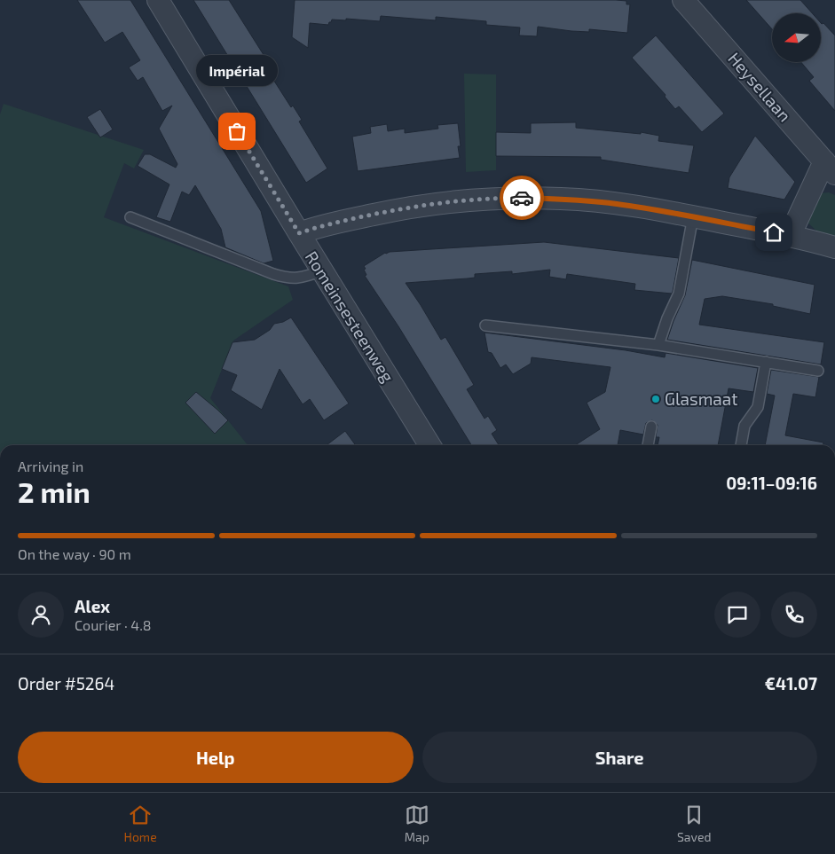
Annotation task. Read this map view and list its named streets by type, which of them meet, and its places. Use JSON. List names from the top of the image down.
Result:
{
  "streets": {
    "street": ["Heysellaan", "Romeinsesteenweg"]
  },
  "places": ["Impérial", "Glasmaat"],
  "north": "left",
  "page": {
    "bubble": "Impérial",
    "heading": ["2 min", "Arriving in", "09:11–09:16"],
    "panel": [
      "Alex",
      "Courier · 4.8",
      "Order #5264",
      "€41.07"
    ],
    "bar": "On the way · 90 m",
    "buttons": ["Help", "Share"],
    "tabs": ["Home", "Map", "Saved"]
  }
}
